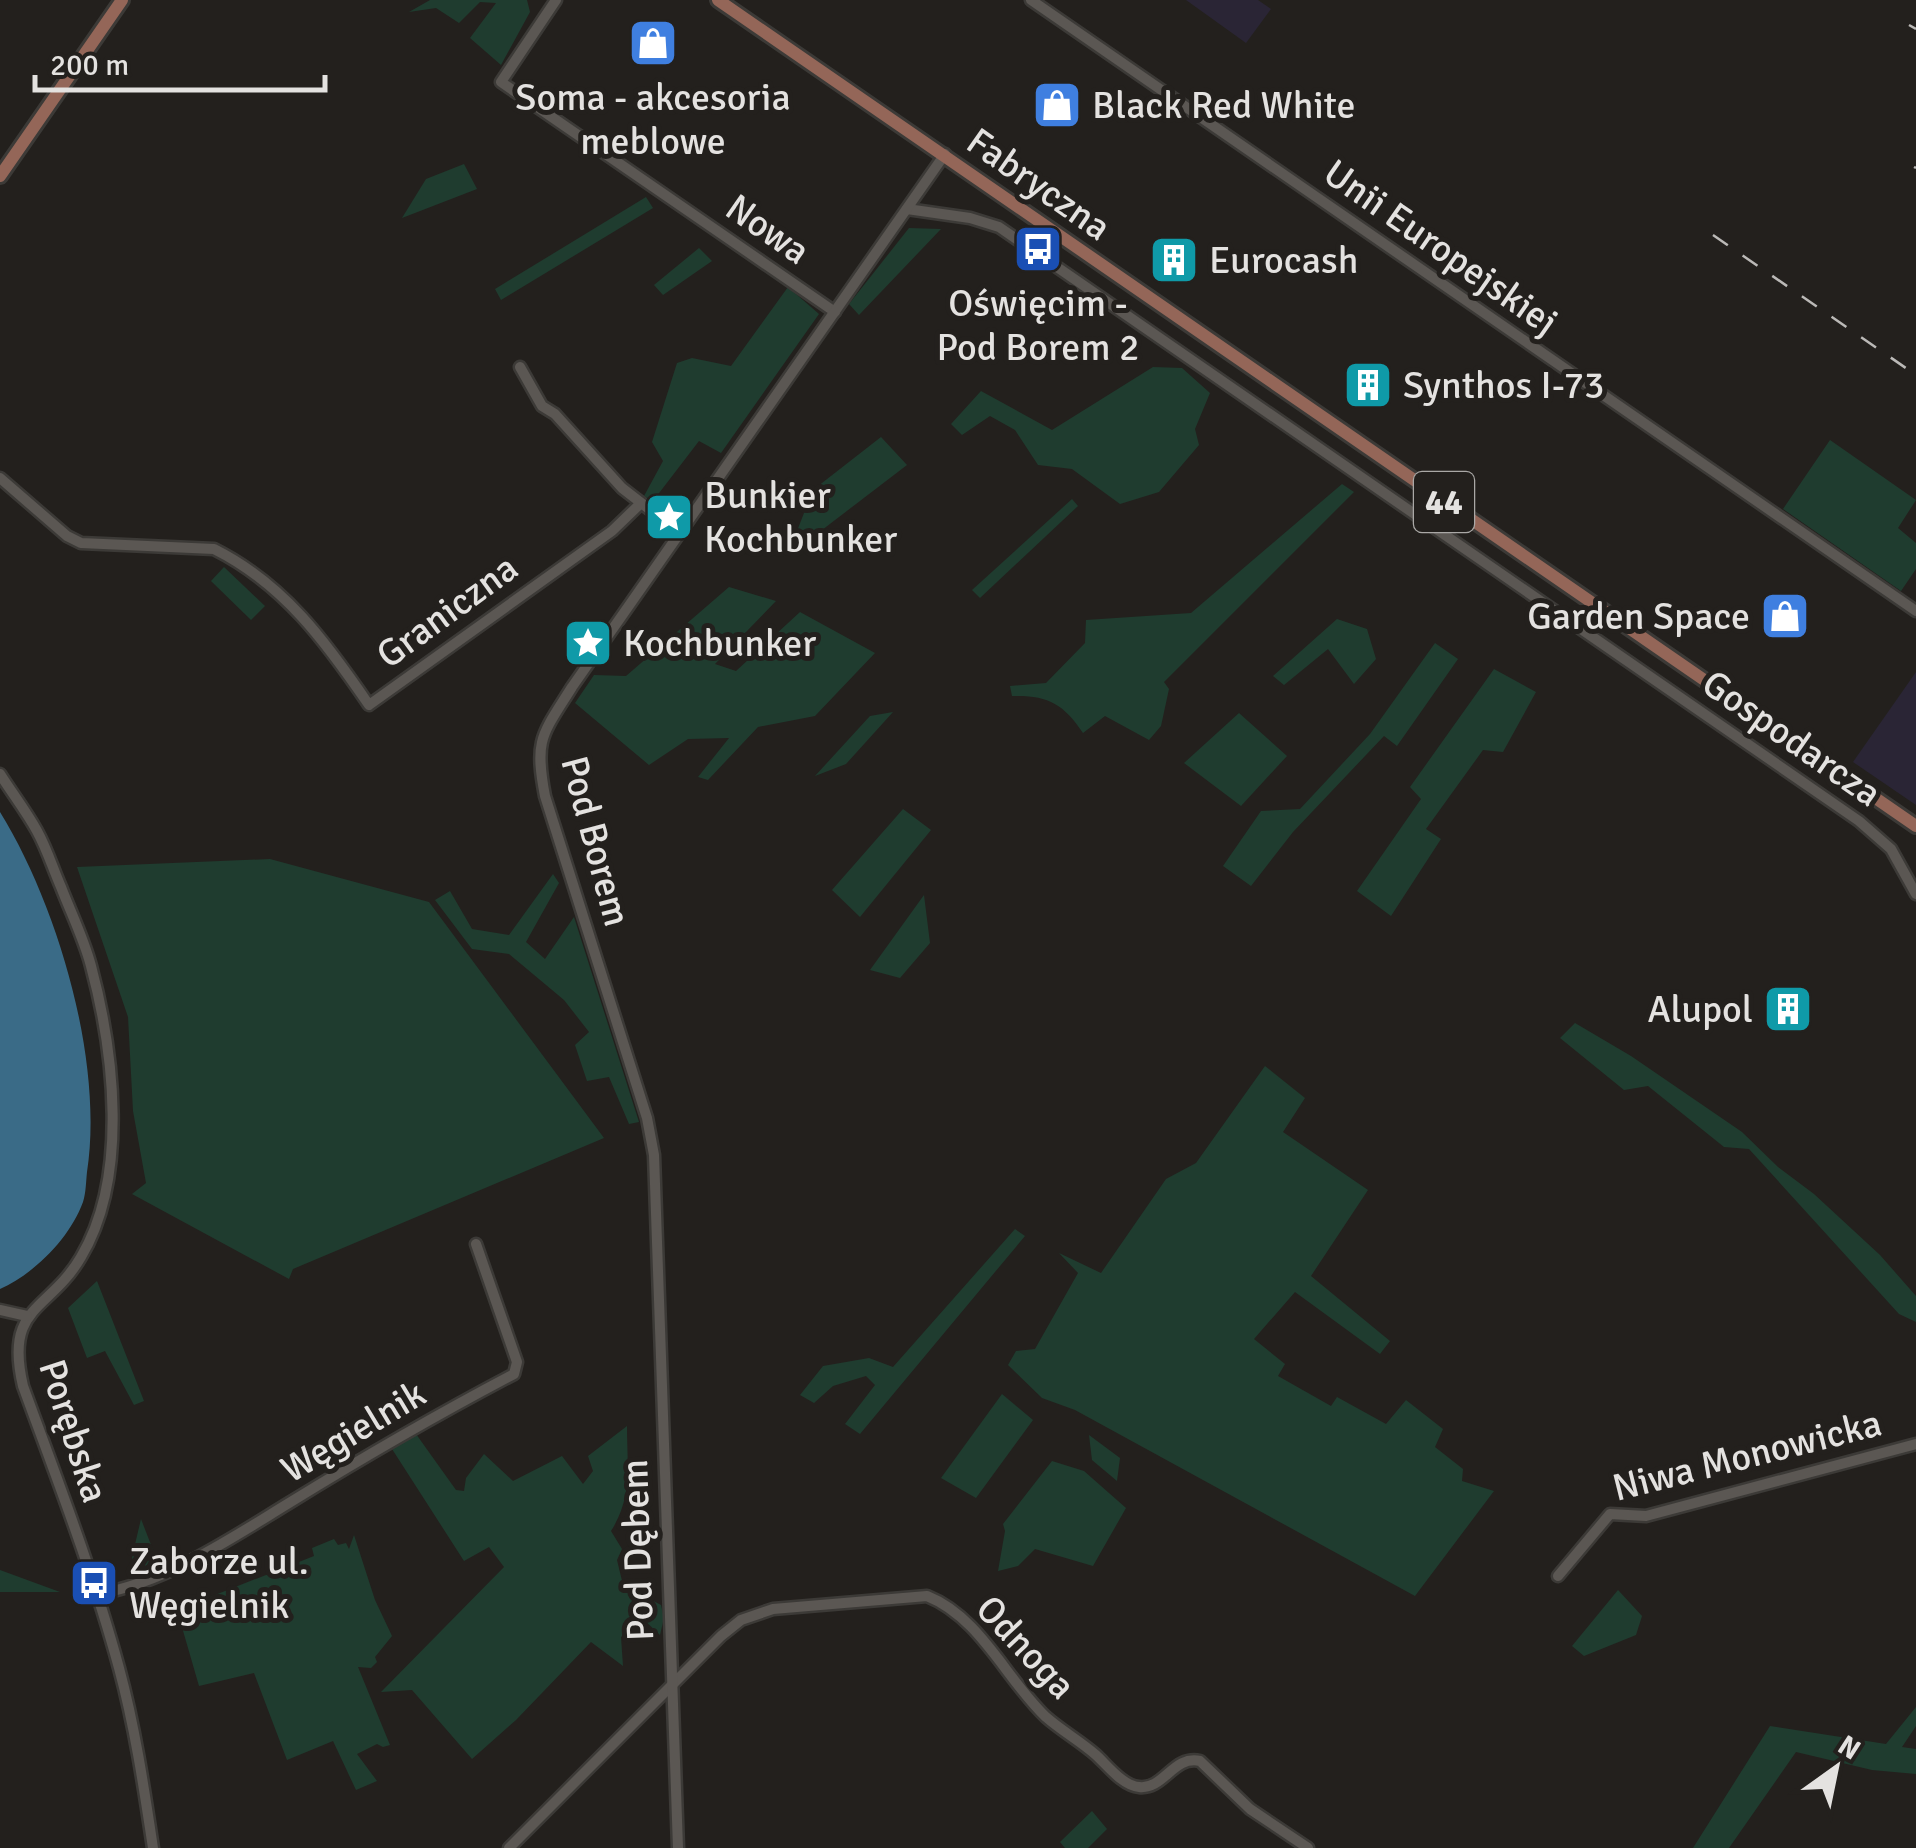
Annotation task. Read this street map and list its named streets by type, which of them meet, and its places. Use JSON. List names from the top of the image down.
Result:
{
  "streets": {
    "main road": ["Fabryczna", "44"],
    "street": [
      "Nowa",
      "Unii Europejskiej",
      "Graniczna",
      "Gospodarcza",
      "Pod Borem",
      "Porębska",
      "Węgielnik",
      "Niwa Monowicka",
      "Pod Dębem",
      "Odnoga"
    ]
  },
  "crossings": [
    ["Fabryczna", "Pod Borem"],
    ["Nowa", "Pod Borem"],
    ["Gospodarcza", "Pod Borem"],
    ["Pod Borem", "Pod Dębem"],
    ["Porębska", "Węgielnik"],
    ["Pod Dębem", "Odnoga"]
  ],
  "places": {
    "shop": ["Soma - akcesoria meblowe", "Black Red White", "Garden Space"],
    "bus stop": ["Oświęcim - Pod Borem 2", "Zaborze ul. Węgielnik"],
    "building": ["Eurocash", "Synthos I-73", "Alupol"],
    "place": ["Bunkier Kochbunker", "Kochbunker"]
  },
  "scale_bar": "200 m",
  "north": "top right"
}
